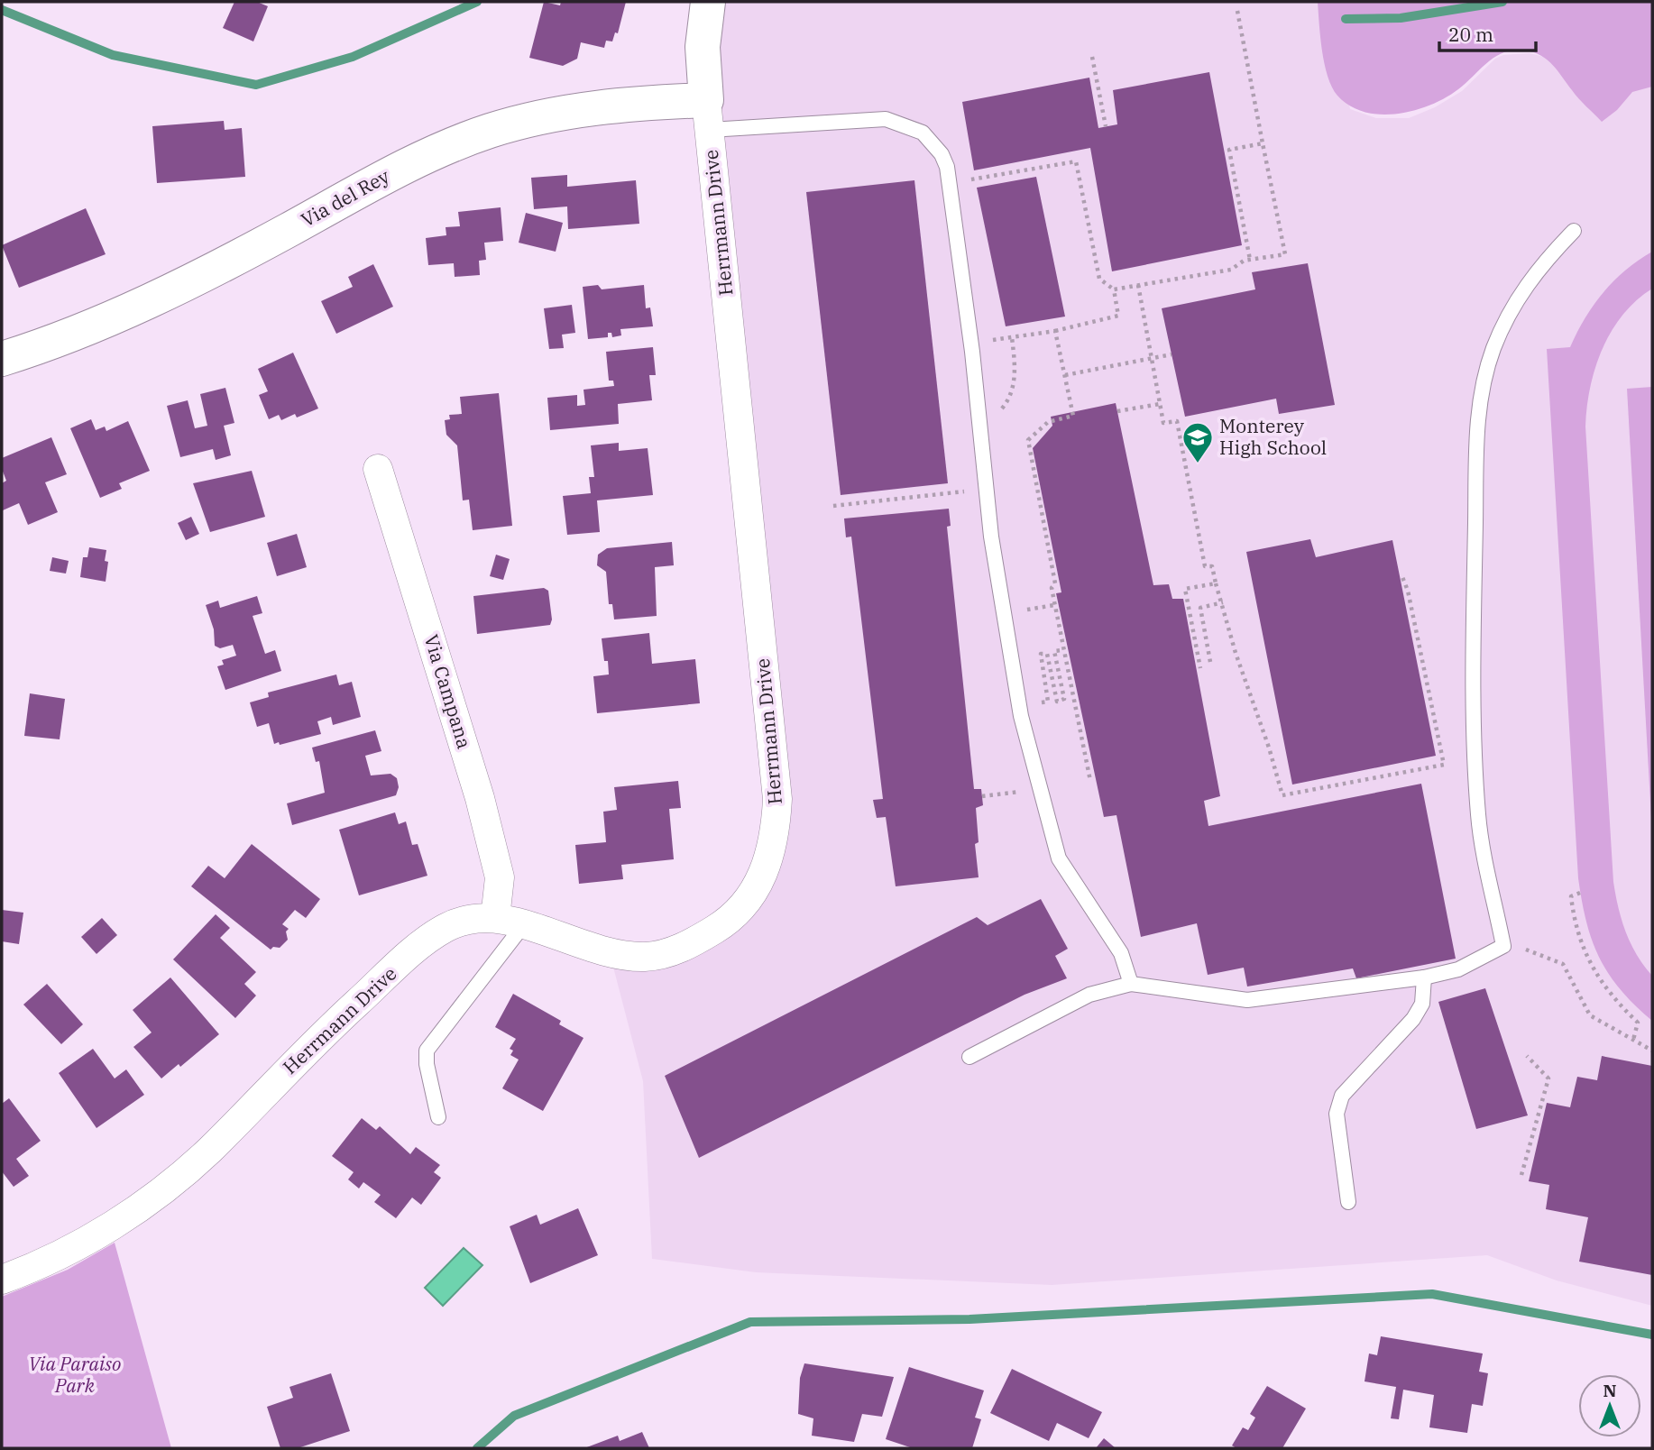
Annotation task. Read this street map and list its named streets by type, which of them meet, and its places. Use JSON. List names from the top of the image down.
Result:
{
  "streets": {
    "street": ["Via del Rey", "Herrmann Drive", "Via Campana"]
  },
  "crossings": [
    ["Via del Rey", "Herrmann Drive"],
    ["Herrmann Drive", "Via Campana"]
  ],
  "parks": ["Via Paraiso Park"],
  "places": {
    "school or university": ["Monterey High School"]
  },
  "scale_bar": "20 m",
  "north": "top"
}
